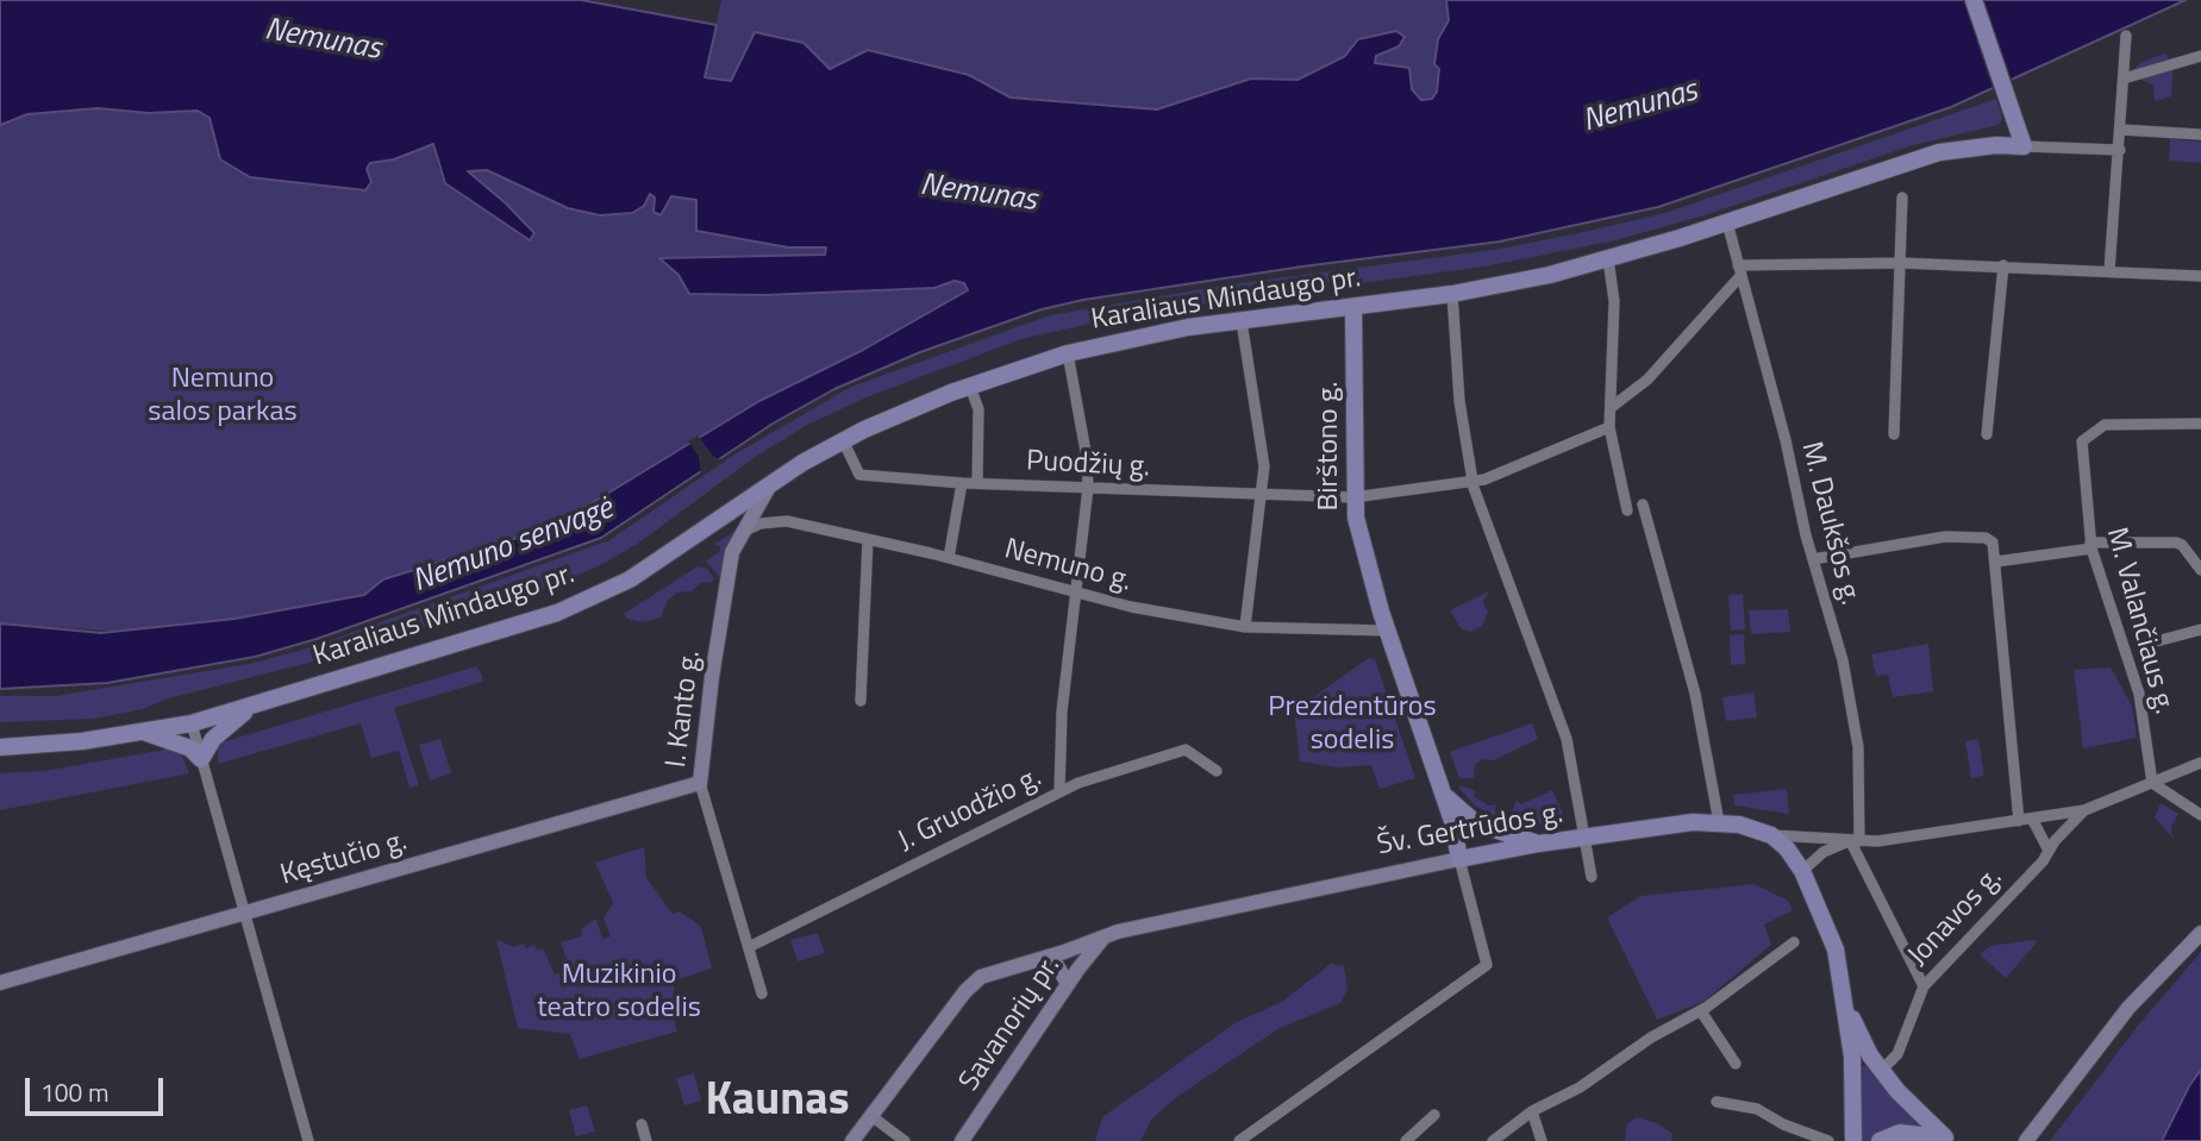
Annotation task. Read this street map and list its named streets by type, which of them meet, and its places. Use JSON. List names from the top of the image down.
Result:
{
  "streets": {
    "main road": ["Karaliaus Mindaugo pr.", "Birštono g.", "Šv. Gertrūdos g."],
    "street": [
      "Puodžių g.",
      "M. Daukšos g.",
      "Nemuno g.",
      "M. Valančiaus g.",
      "I. Kanto g.",
      "J. Gruodžio g.",
      "Kęstučio g.",
      "Jonavos g.",
      "Savanorių pr."
    ]
  },
  "crossings": [
    ["Karaliaus Mindaugo pr.", "Birštono g."],
    ["Karaliaus Mindaugo pr.", "Puodžių g."],
    ["Karaliaus Mindaugo pr.", "M. Daukšos g."],
    ["Karaliaus Mindaugo pr.", "I. Kanto g."],
    ["Birštono g.", "Puodžių g."],
    ["Birštono g.", "Nemuno g."],
    ["Birštono g.", "Šv. Gertrūdos g."],
    ["M. Daukšos g.", "Šv. Gertrūdos g."],
    ["M. Daukšos g.", "Jonavos g."],
    ["Nemuno g.", "I. Kanto g."],
    ["M. Valančiaus g.", "Šv. Gertrūdos g."],
    ["I. Kanto g.", "J. Gruodžio g."],
    ["I. Kanto g.", "Kęstučio g."],
    ["Šv. Gertrūdos g.", "Jonavos g."],
    ["Šv. Gertrūdos g.", "Savanorių pr."]
  ],
  "districts": ["Kaunas"],
  "water": ["Nemunas", "Nemuno senvagė"],
  "parks": ["Nemuno salos parkas", "Prezidentūros sodelis", "Muzikinio teatro sodelis"],
  "scale_bar": "100 m"
}
